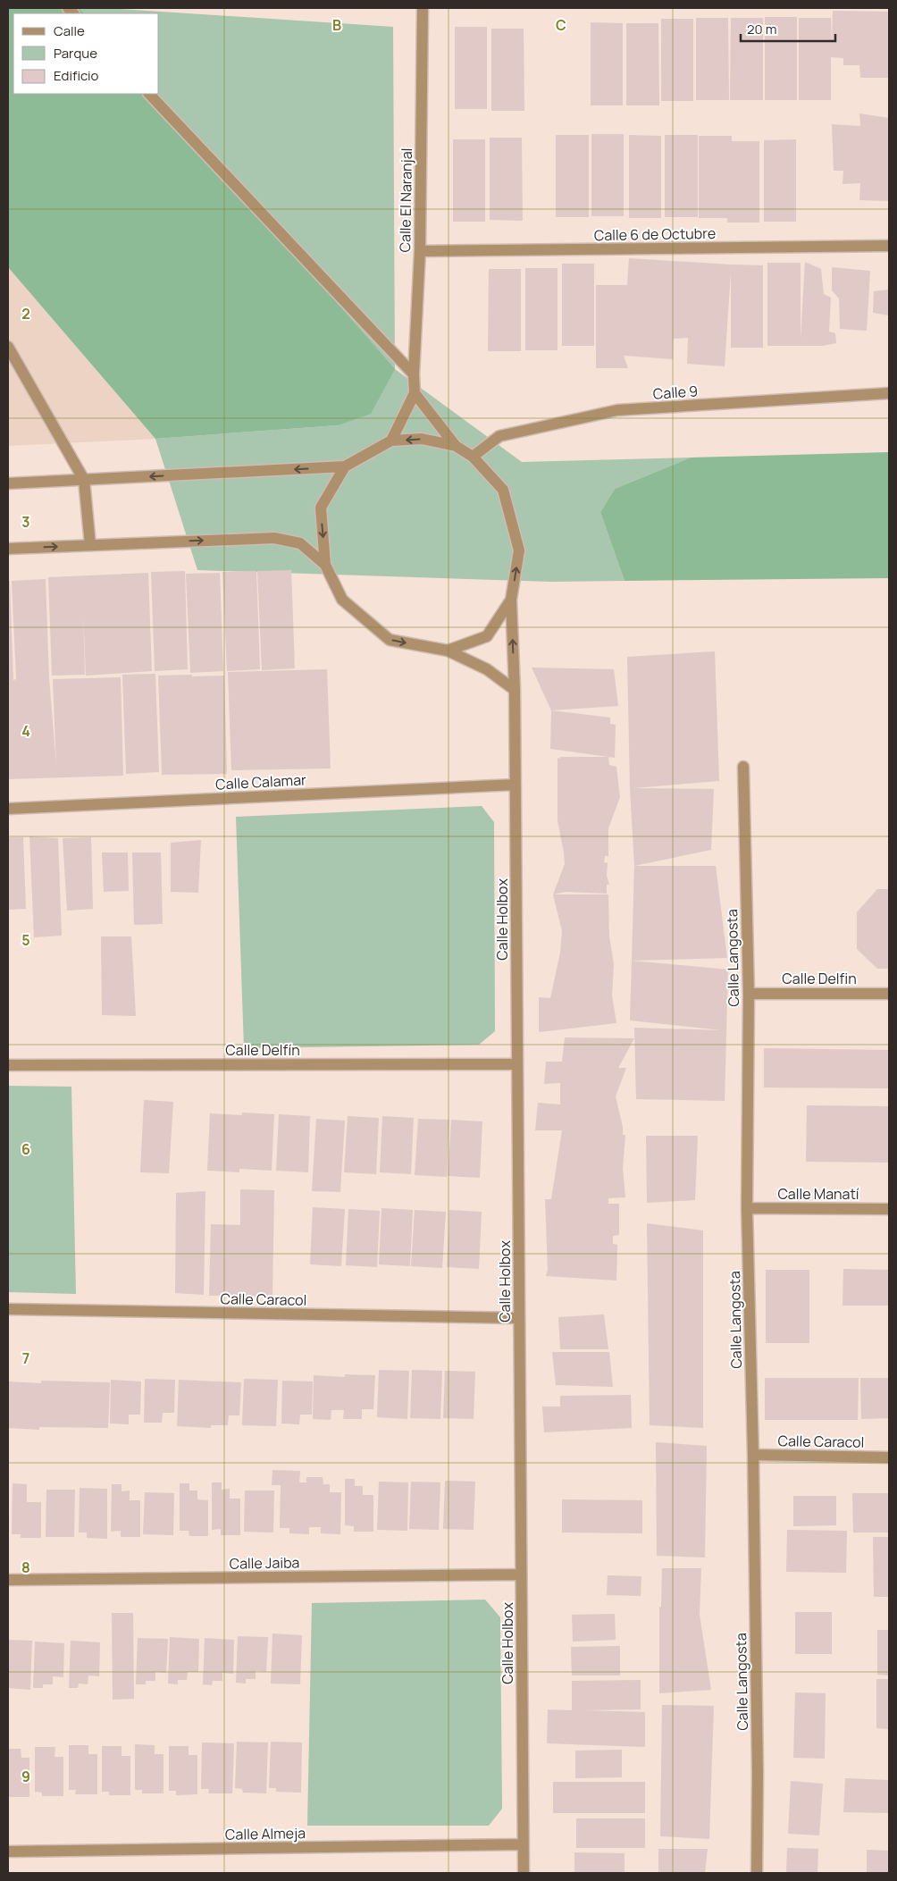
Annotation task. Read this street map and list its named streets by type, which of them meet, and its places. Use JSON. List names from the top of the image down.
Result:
{
  "streets": {
    "street": [
      "Calle El Naranjal",
      "Calle 6 de Octubre",
      "Calle 9",
      "Calle Calamar",
      "Calle Holbox",
      "Calle Langosta",
      "Calle Delfin",
      "Calle Delfín",
      "Calle Manatí",
      "Calle Caracol",
      "Calle Jaiba",
      "Calle Almeja"
    ]
  },
  "crossings": [
    ["Calle El Naranjal", "Calle 6 de Octubre"],
    ["Calle Calamar", "Calle Holbox"],
    ["Calle Holbox", "Calle Delfín"],
    ["Calle Holbox", "Calle Caracol"],
    ["Calle Holbox", "Calle Jaiba"],
    ["Calle Holbox", "Calle Almeja"],
    ["Calle Langosta", "Calle Delfin"],
    ["Calle Langosta", "Calle Manatí"],
    ["Calle Langosta", "Calle Caracol"]
  ],
  "legend": ["Calle", "Parque", "Edificio"],
  "scale_bar": "20 m",
  "grid": {
    "columns": ["B", "C"],
    "rows": [
      "2",
      "3",
      "4",
      "5",
      "6",
      "7",
      "8",
      "9"
    ]
  }
}
